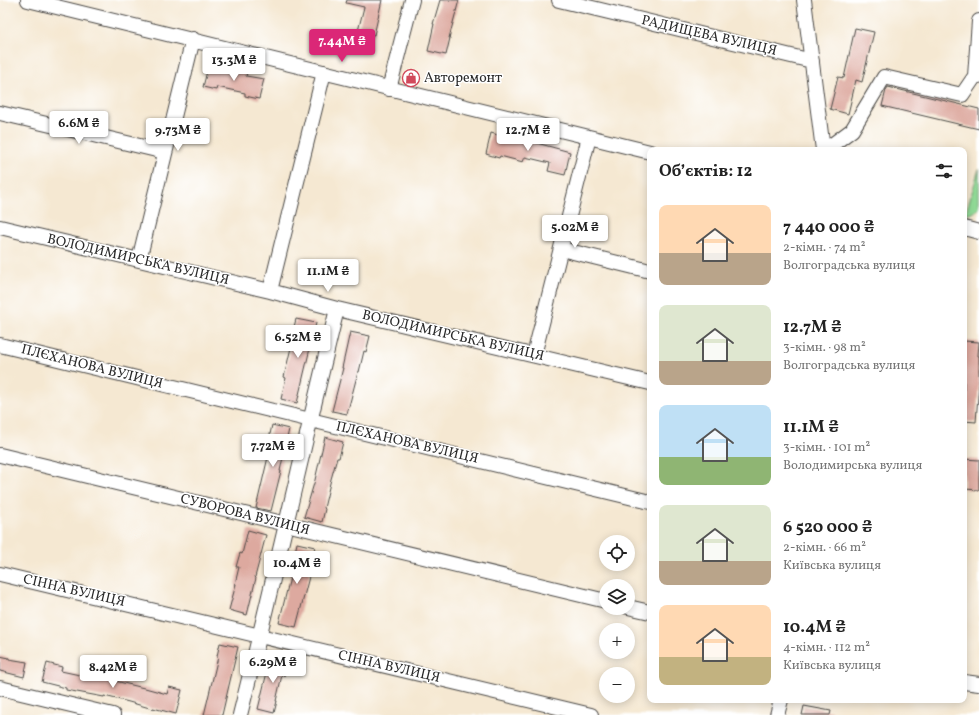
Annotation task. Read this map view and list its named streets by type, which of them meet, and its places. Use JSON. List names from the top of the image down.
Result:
{
  "streets": {
    "street": [
      "РАДИЩЕВА ВУЛИЦЯ",
      "ВОЛОДИМИРСЬКА ВУЛИЦЯ",
      "ПЛЄХАНОВА ВУЛИЦЯ",
      "СУВОРОВА ВУЛИЦЯ",
      "СІННА ВУЛИЦЯ"
    ]
  },
  "places": {
    "shop": ["Авторемонт"]
  },
  "page": {
    "price": [
      "7.44M ₴",
      "13.3M ₴",
      "6.6M ₴",
      "9.73M ₴",
      "12.7M ₴",
      "5.02M ₴",
      "11.1M ₴",
      "6.52M ₴",
      "7.72M ₴",
      "10.4M ₴",
      "6.29M ₴",
      "8.42M ₴"
    ],
    "heading": "Об’єктів: 12",
    "list": [
      {
        "name": "7 440 000 ₴",
        "note": "2-кімн. · 74 m² · Волгоградська вулиця"
      },
      {
        "name": "12.7M ₴",
        "note": "3-кімн. · 98 m² · Волгоградська вулиця"
      },
      {
        "name": "11.1M ₴",
        "note": "3-кімн. · 101 m² · Володимирська вулиця"
      },
      {
        "name": "6 520 000 ₴",
        "note": "2-кімн. · 66 m² · Київська вулиця"
      },
      {
        "name": "10.4M ₴",
        "note": "4-кімн. · 112 m² · Київська вулиця"
      }
    ],
    "map_buttons": ["+", "−"]
  }
}
